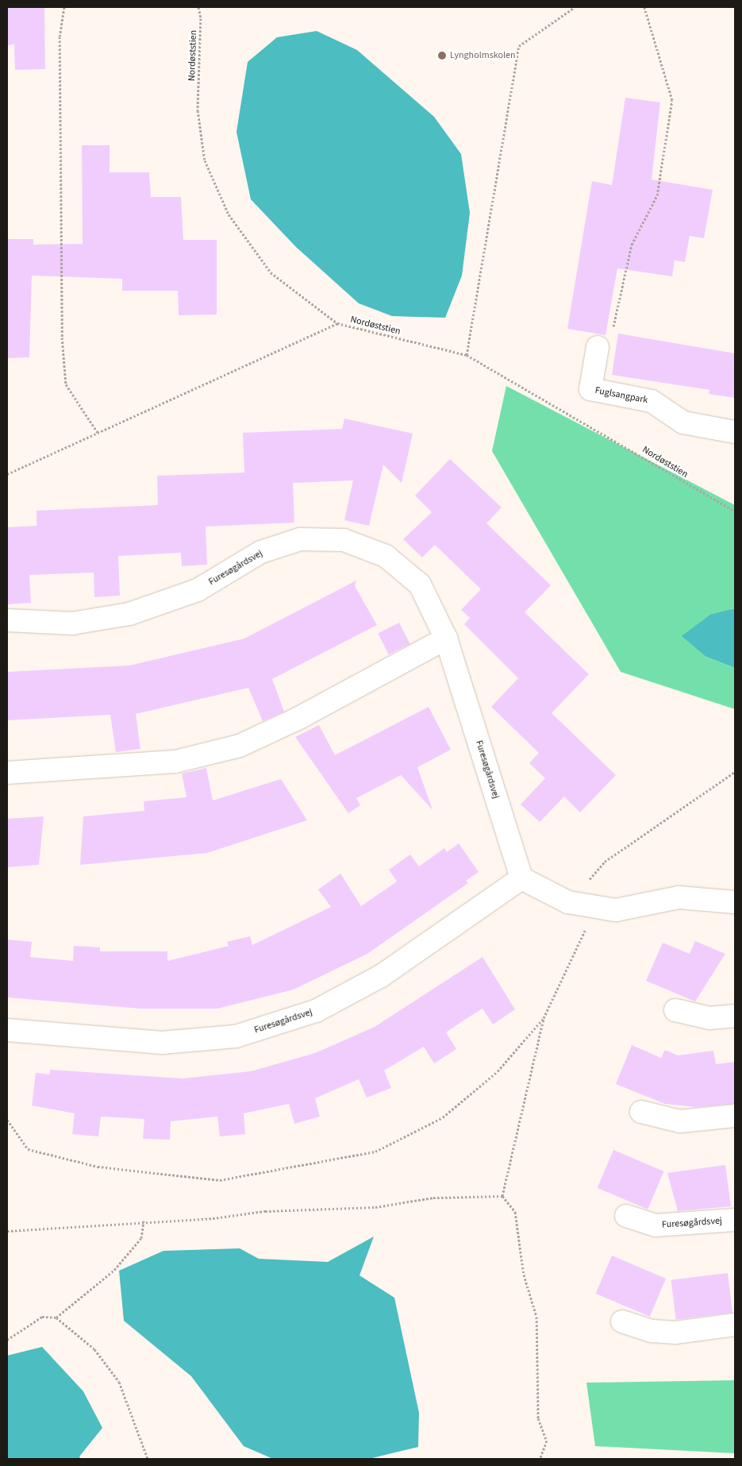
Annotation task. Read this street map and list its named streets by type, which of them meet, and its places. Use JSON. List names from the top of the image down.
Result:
{
  "streets": {
    "street": ["Fuglsangpark", "Furesøgårdsvej"],
    "path": ["Nordøststien"]
  },
  "places": ["Lyngholmskolen"]
}
